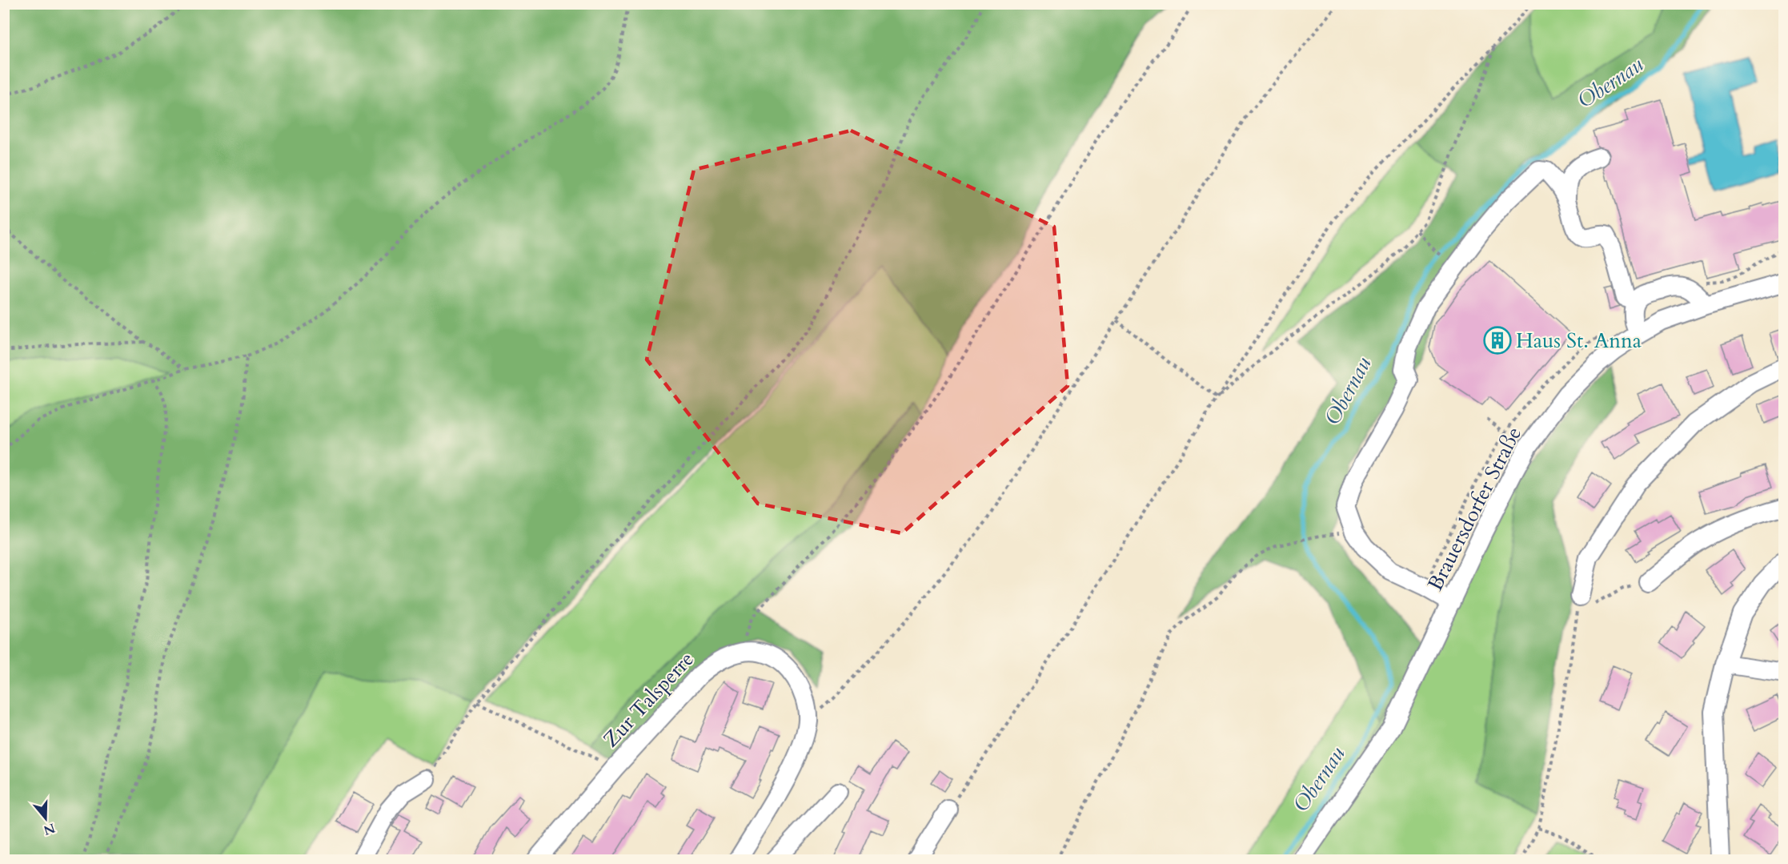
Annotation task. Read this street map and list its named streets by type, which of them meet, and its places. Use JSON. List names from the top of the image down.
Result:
{
  "streets": {
    "street": ["Brauersdorfer Straße", "Zur Talsperre"]
  },
  "water": ["Obernau"],
  "places": {
    "building": ["Haus St. Anna"]
  },
  "north": "bottom"
}
